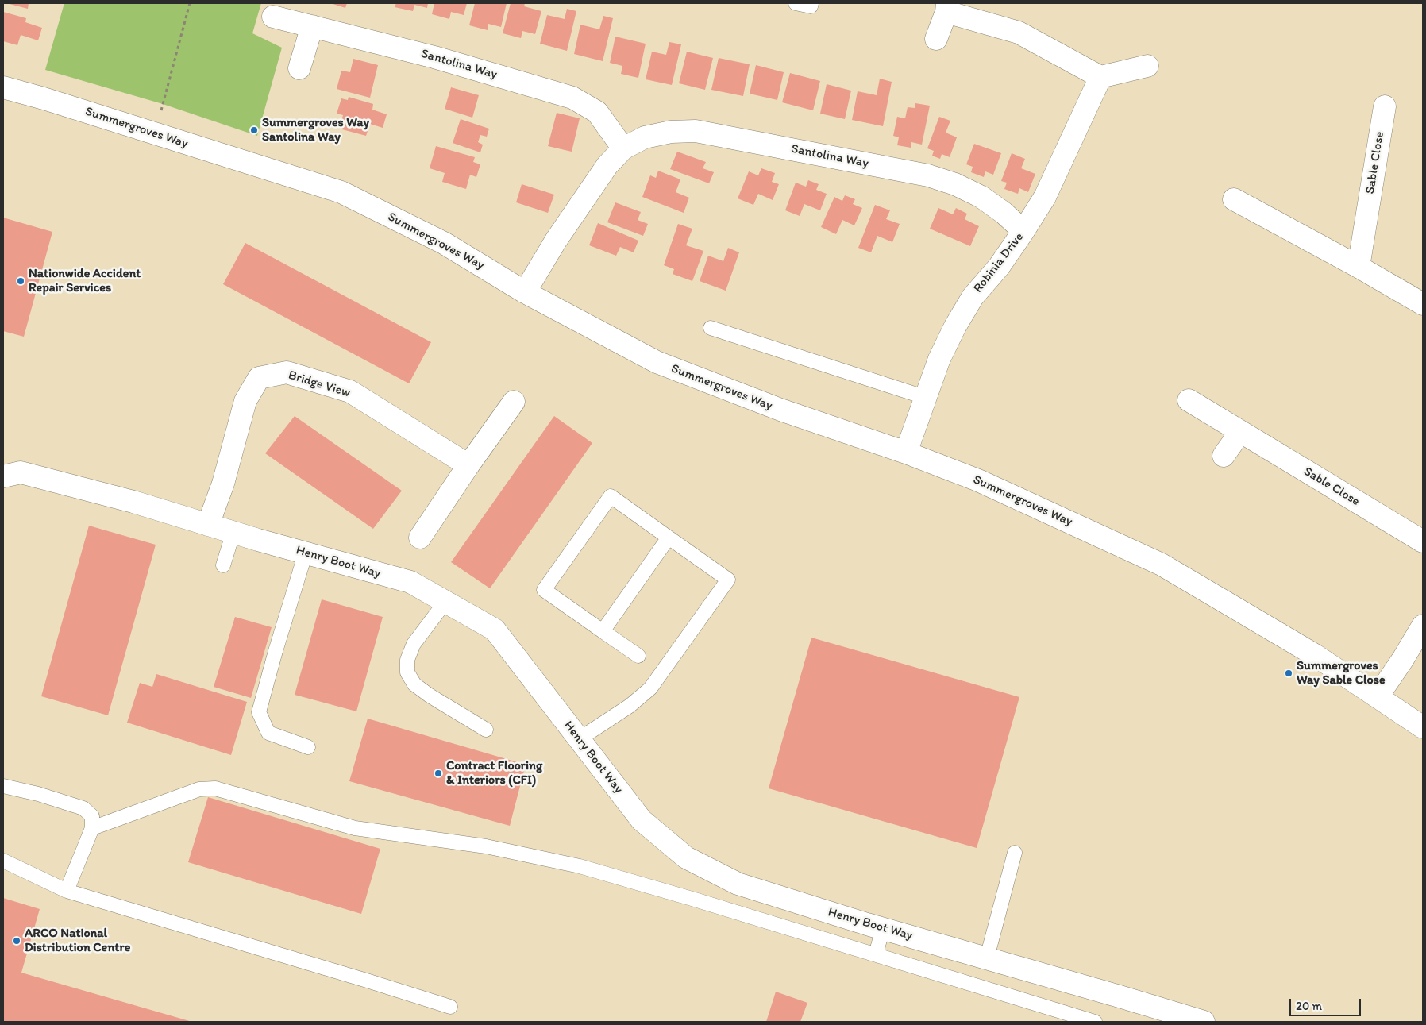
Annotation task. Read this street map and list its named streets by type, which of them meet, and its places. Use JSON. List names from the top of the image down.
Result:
{
  "streets": {
    "street": [
      "Santolina Way",
      "Summergroves Way",
      "Sable Close",
      "Robinia Drive",
      "Bridge View",
      "Henry Boot Way"
    ]
  },
  "crossings": [
    ["Santolina Way", "Summergroves Way"],
    ["Santolina Way", "Robinia Drive"],
    ["Summergroves Way", "Robinia Drive"],
    ["Bridge View", "Henry Boot Way"]
  ],
  "places": [
    "Summergroves Way Santolina Way",
    "Nationwide Accident Repair Services",
    "Summergroves Way Sable Close",
    "Contract Flooring & Interiors (CFI)",
    "ARCO National Distribution Centre"
  ],
  "scale_bar": "20 m"
}
